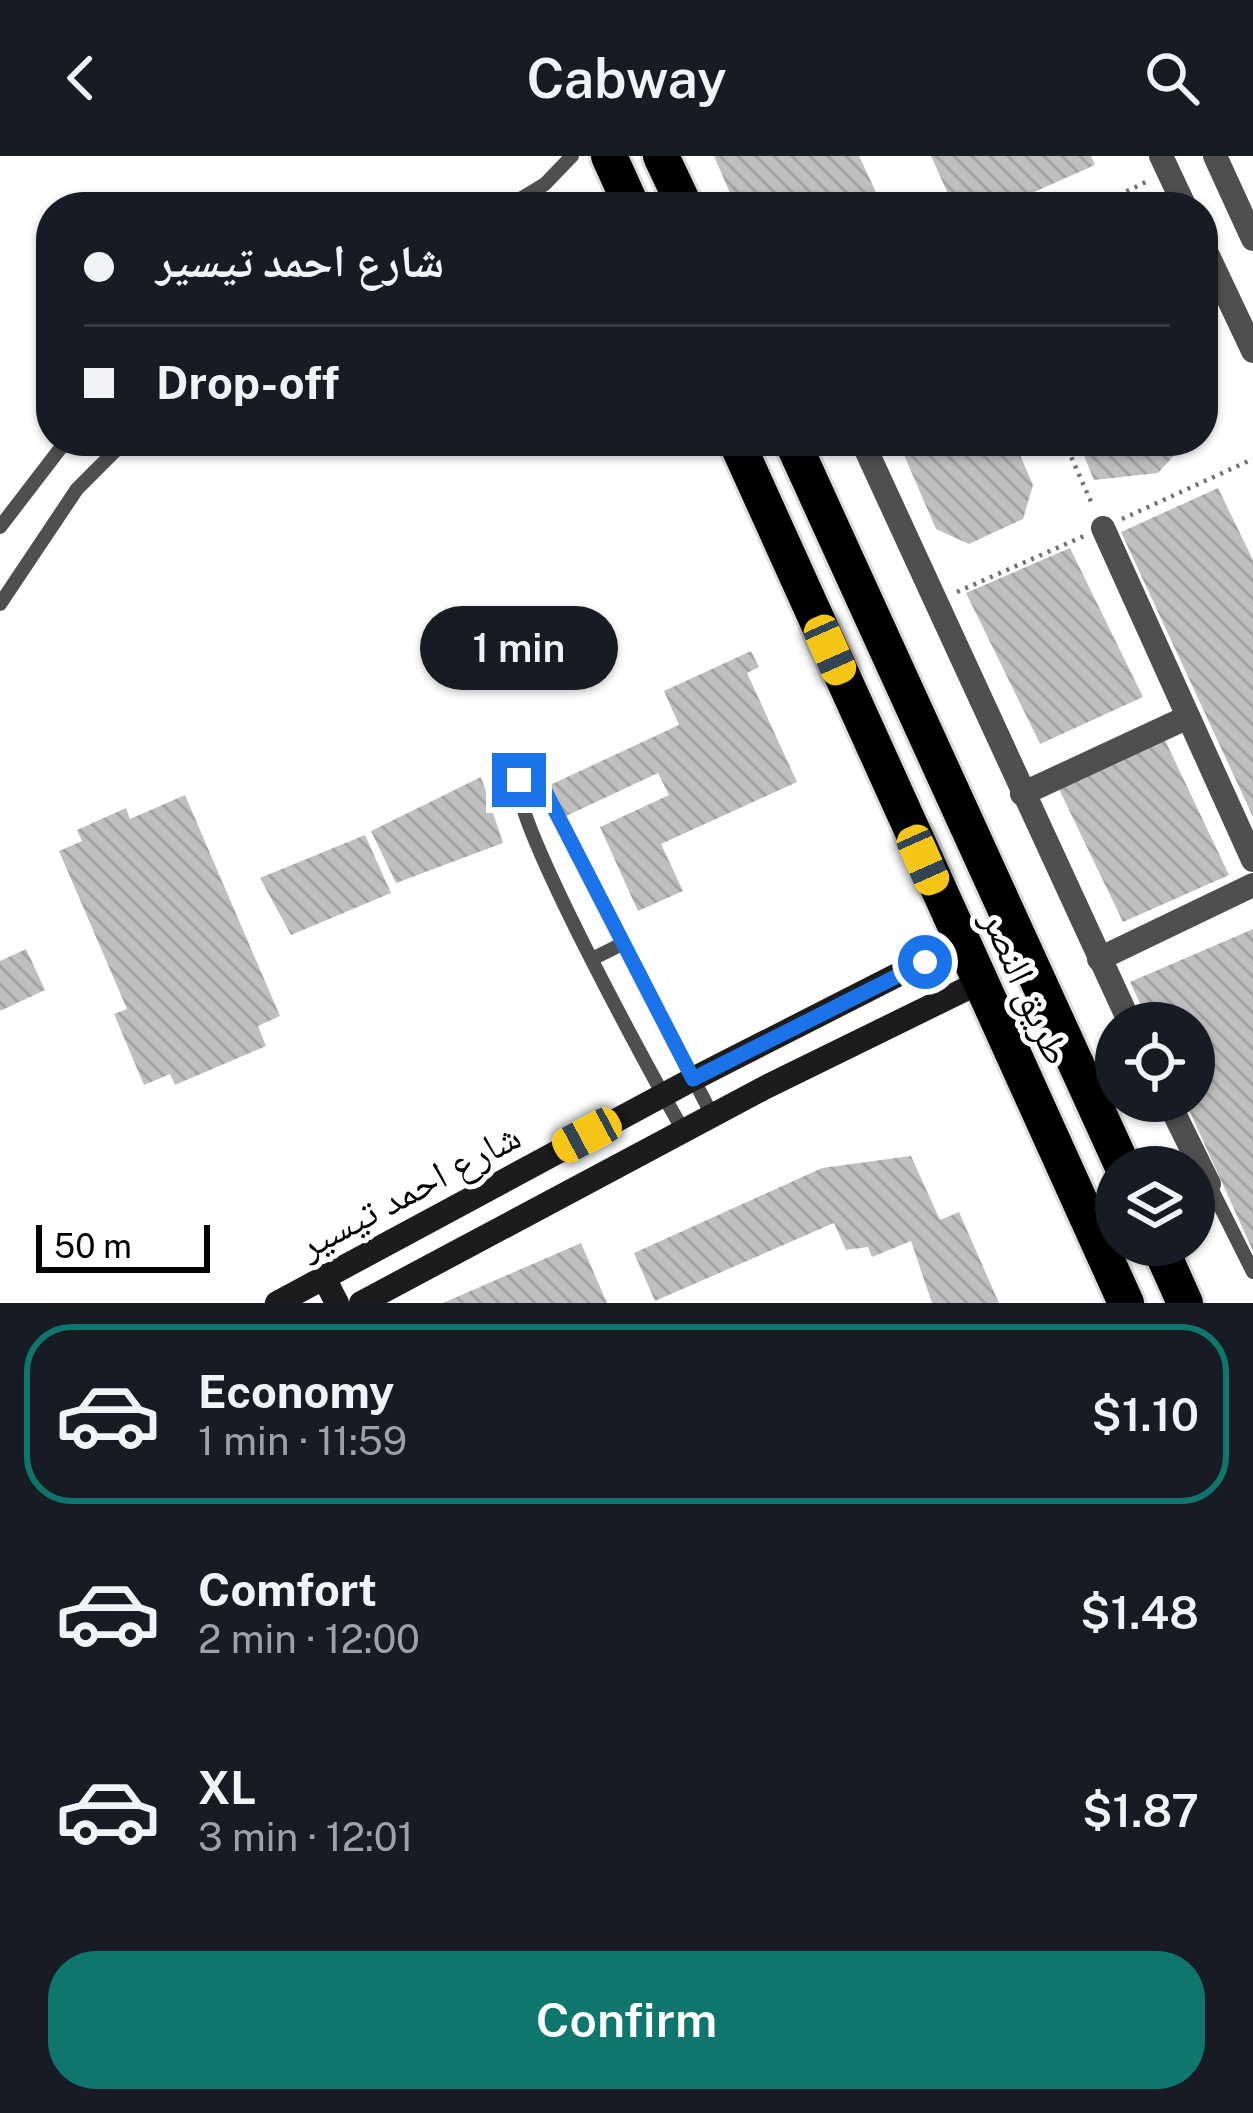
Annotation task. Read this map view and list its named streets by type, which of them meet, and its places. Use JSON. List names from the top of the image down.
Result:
{
  "streets": {
    "highway": ["طريق النصر"],
    "street": ["شارع احمد تيسير"]
  },
  "crossings": [
    ["طريق النصر", "شارع احمد تيسير"]
  ],
  "scale_bar": "50 m",
  "page": {
    "header": "Cabway",
    "banner": ["شارع احمد تيسير", "Drop-off"],
    "bubble": "1 min",
    "scale": "50 m",
    "list": [
      {
        "name": "Economy",
        "note": "1 min · 11:59",
        "value": "$1.10"
      },
      {
        "name": "Comfort",
        "note": "2 min · 12:00",
        "value": "$1.48"
      },
      {
        "name": "XL",
        "note": "3 min · 12:01",
        "value": "$1.87"
      }
    ],
    "buttons": "Confirm"
  }
}
